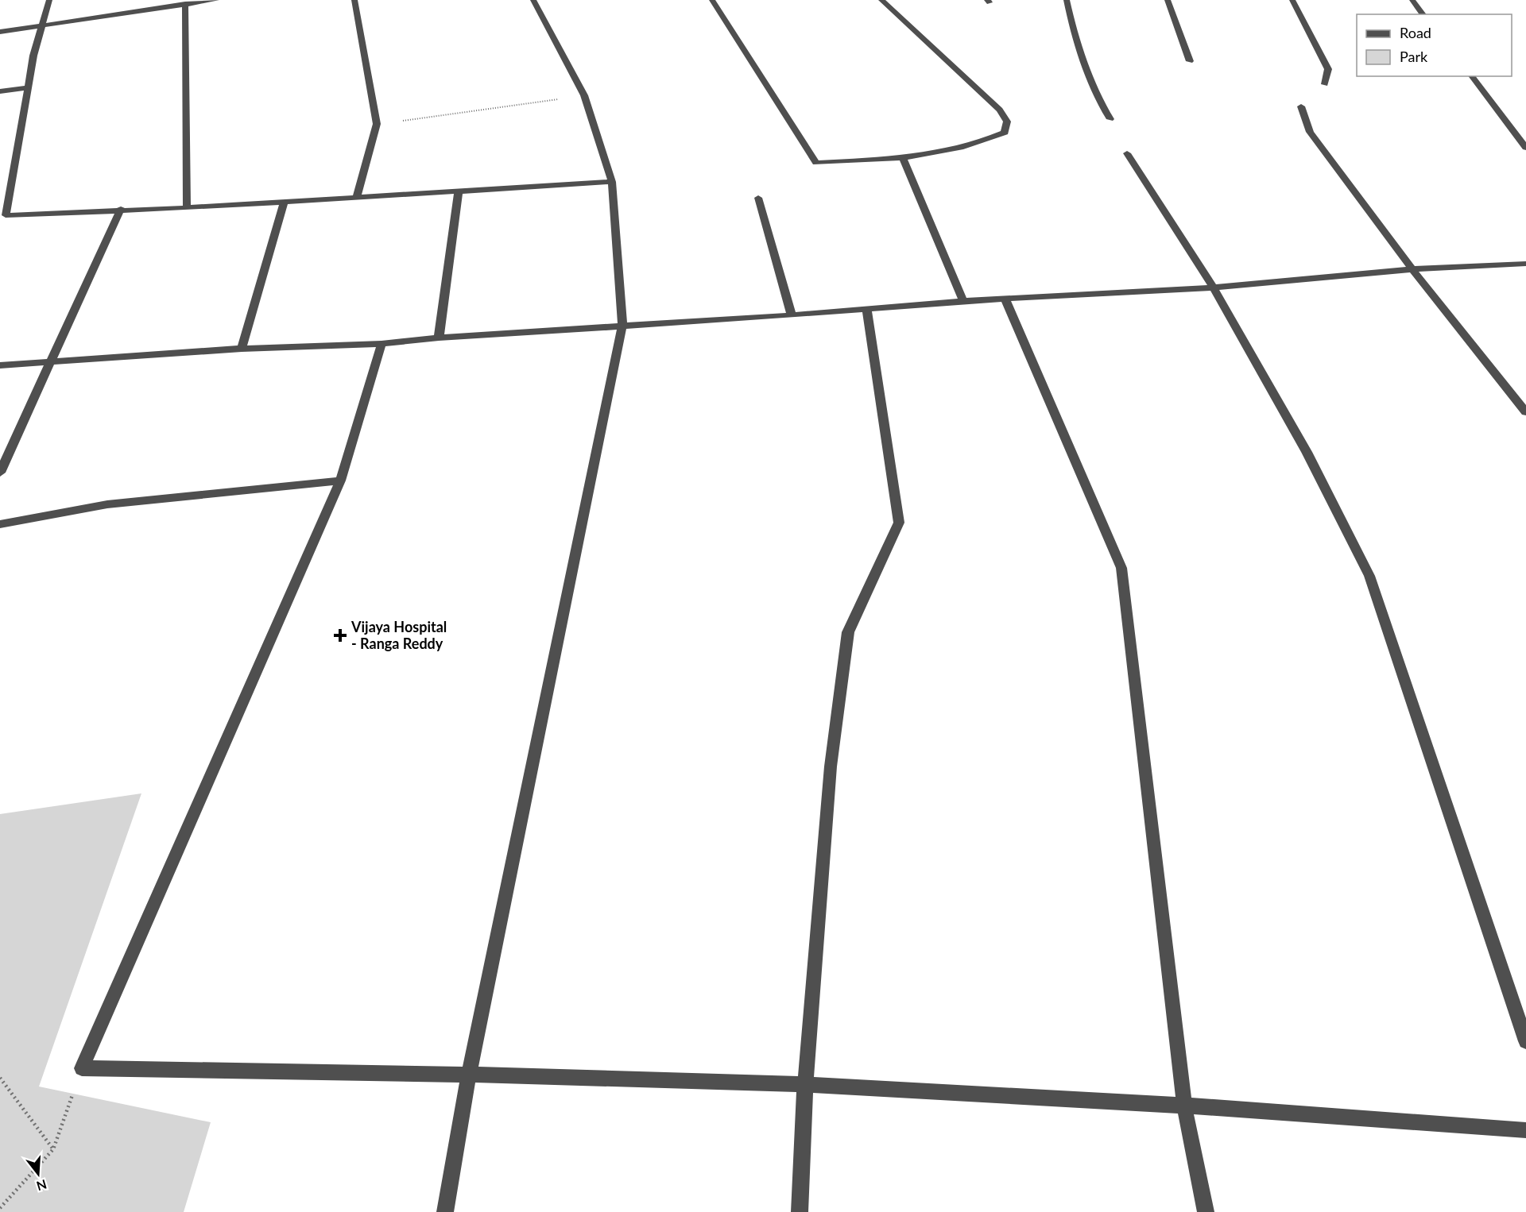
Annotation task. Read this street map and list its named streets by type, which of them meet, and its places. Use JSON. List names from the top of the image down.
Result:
{
  "places": {
    "health": ["Vijaya Hospital - Ranga Reddy"]
  },
  "legend": ["Road", "Park"],
  "north": "bottom"
}
